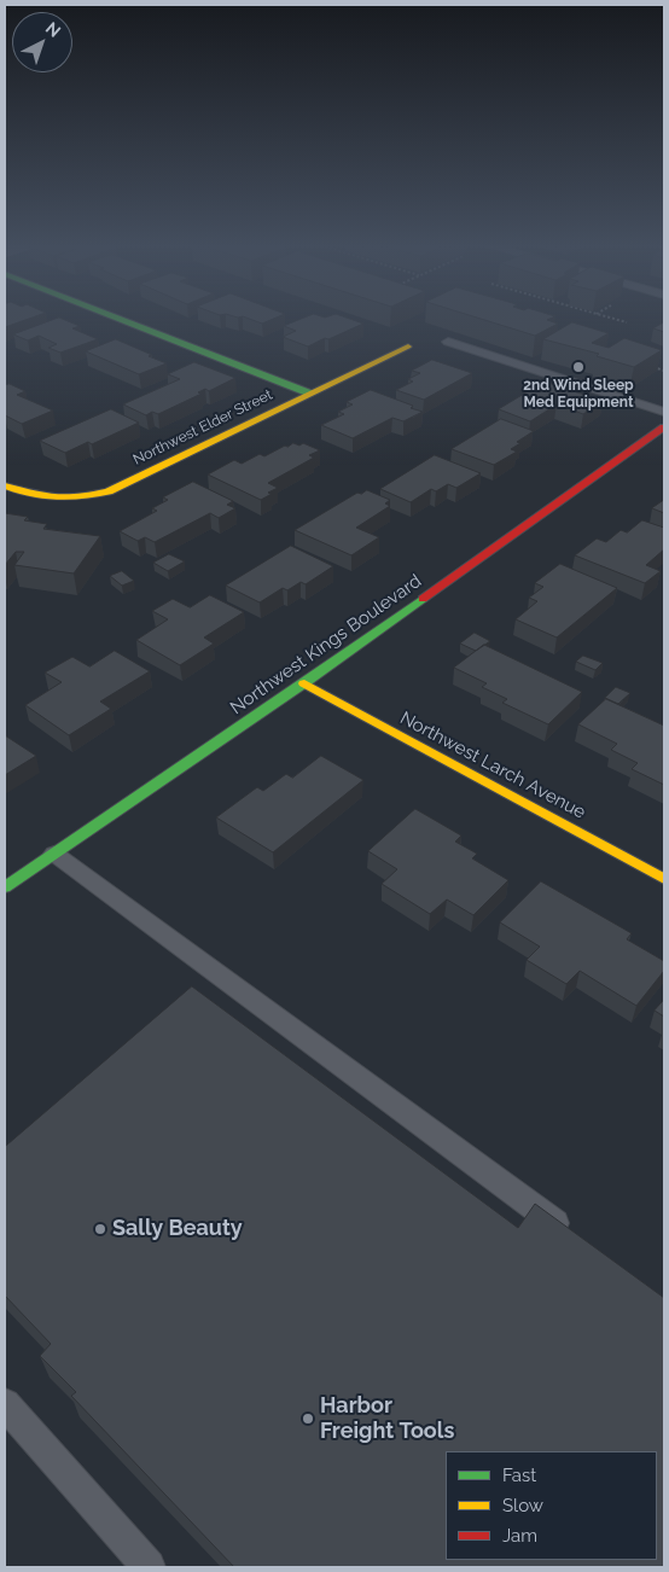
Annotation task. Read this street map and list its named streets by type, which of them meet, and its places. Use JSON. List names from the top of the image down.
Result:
{
  "streets": {
    "street": ["Northwest Elder Street", "Northwest Kings Boulevard", "Northwest Larch Avenue"]
  },
  "crossings": [
    ["Northwest Kings Boulevard", "Northwest Larch Avenue"]
  ],
  "places": ["2nd Wind Sleep Med Equipment", "Sally Beauty", "Harbor Freight Tools"],
  "legend": ["Fast", "Slow", "Jam"],
  "north": "top right"
}
